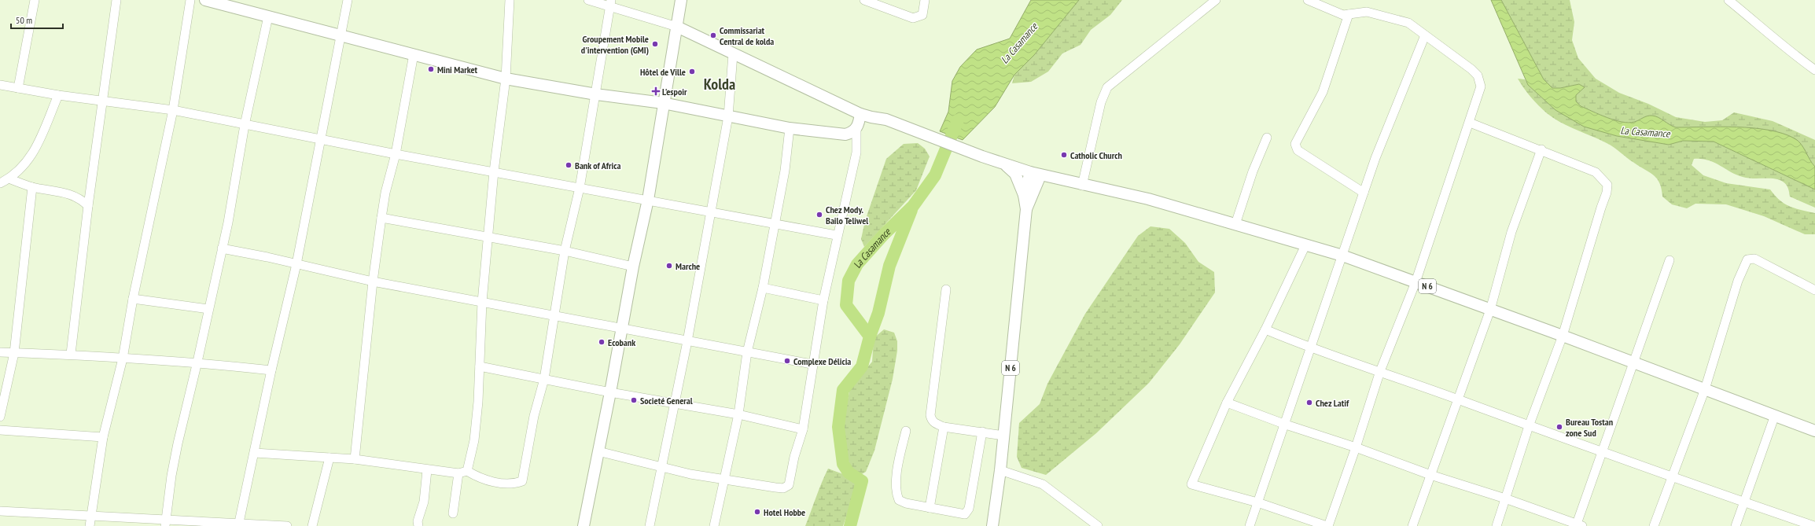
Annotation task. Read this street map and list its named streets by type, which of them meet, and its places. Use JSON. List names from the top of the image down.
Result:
{
  "streets": {
    "main road": ["N 6"]
  },
  "districts": ["Kolda"],
  "water": ["La Casamance"],
  "places": {
    "other": [
      "Commissariat Central de kolda",
      "Groupement Mobile d'intervention (GMI)",
      "Mini Market",
      "Hôtel de Ville",
      "Catholic Church",
      "Bank of Africa",
      "Chez Mody. Bailo Teliwel",
      "Marche",
      "Ecobank",
      "Complexe Délicia",
      "Societé General",
      "Chez Latif",
      "Bureau Tostan zone Sud",
      "Hotel Hobbe"
    ],
    "health": ["L'espoir"]
  },
  "scale_bar": "50 m"
}
